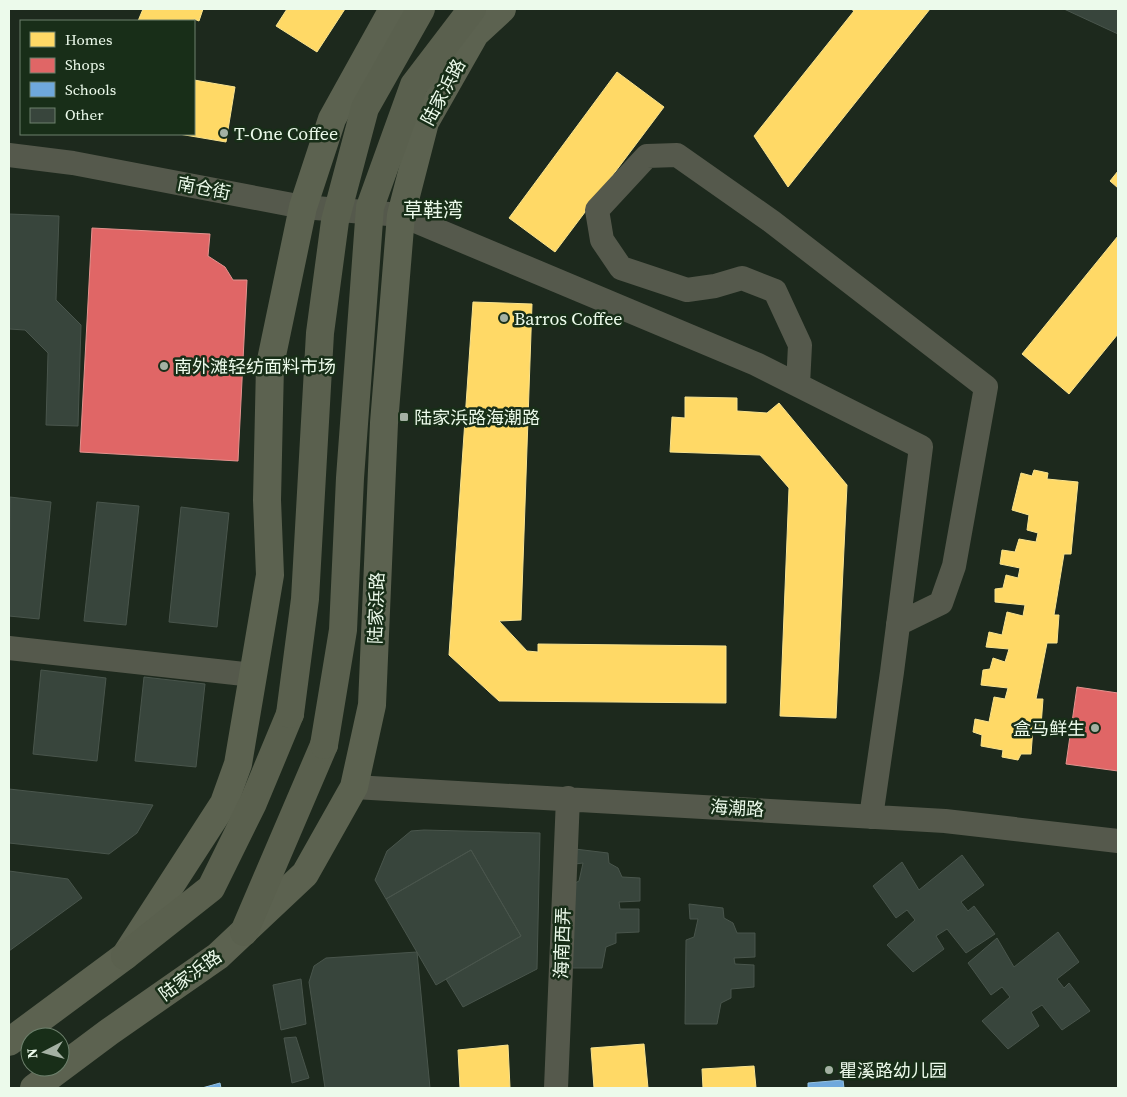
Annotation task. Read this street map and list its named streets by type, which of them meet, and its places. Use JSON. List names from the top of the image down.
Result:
{
  "streets": {
    "main road": ["陆家浜路"],
    "street": ["南仓街", "海潮路", "海南西弄"]
  },
  "crossings": [
    ["陆家浜路", "南仓街"],
    ["陆家浜路", "海潮路"],
    ["海潮路", "海南西弄"]
  ],
  "districts": ["草鞋湾"],
  "places": {
    "other": [
      "T-One Coffee",
      "Barros Coffee",
      "南外滩轻纺面料市场",
      "盒马鲜生",
      "瞿溪路幼儿园"
    ],
    "transit": ["陆家浜路海潮路"]
  },
  "legend": [
    "Homes",
    "Shops",
    "Schools",
    "Other"
  ],
  "north": "left"
}
